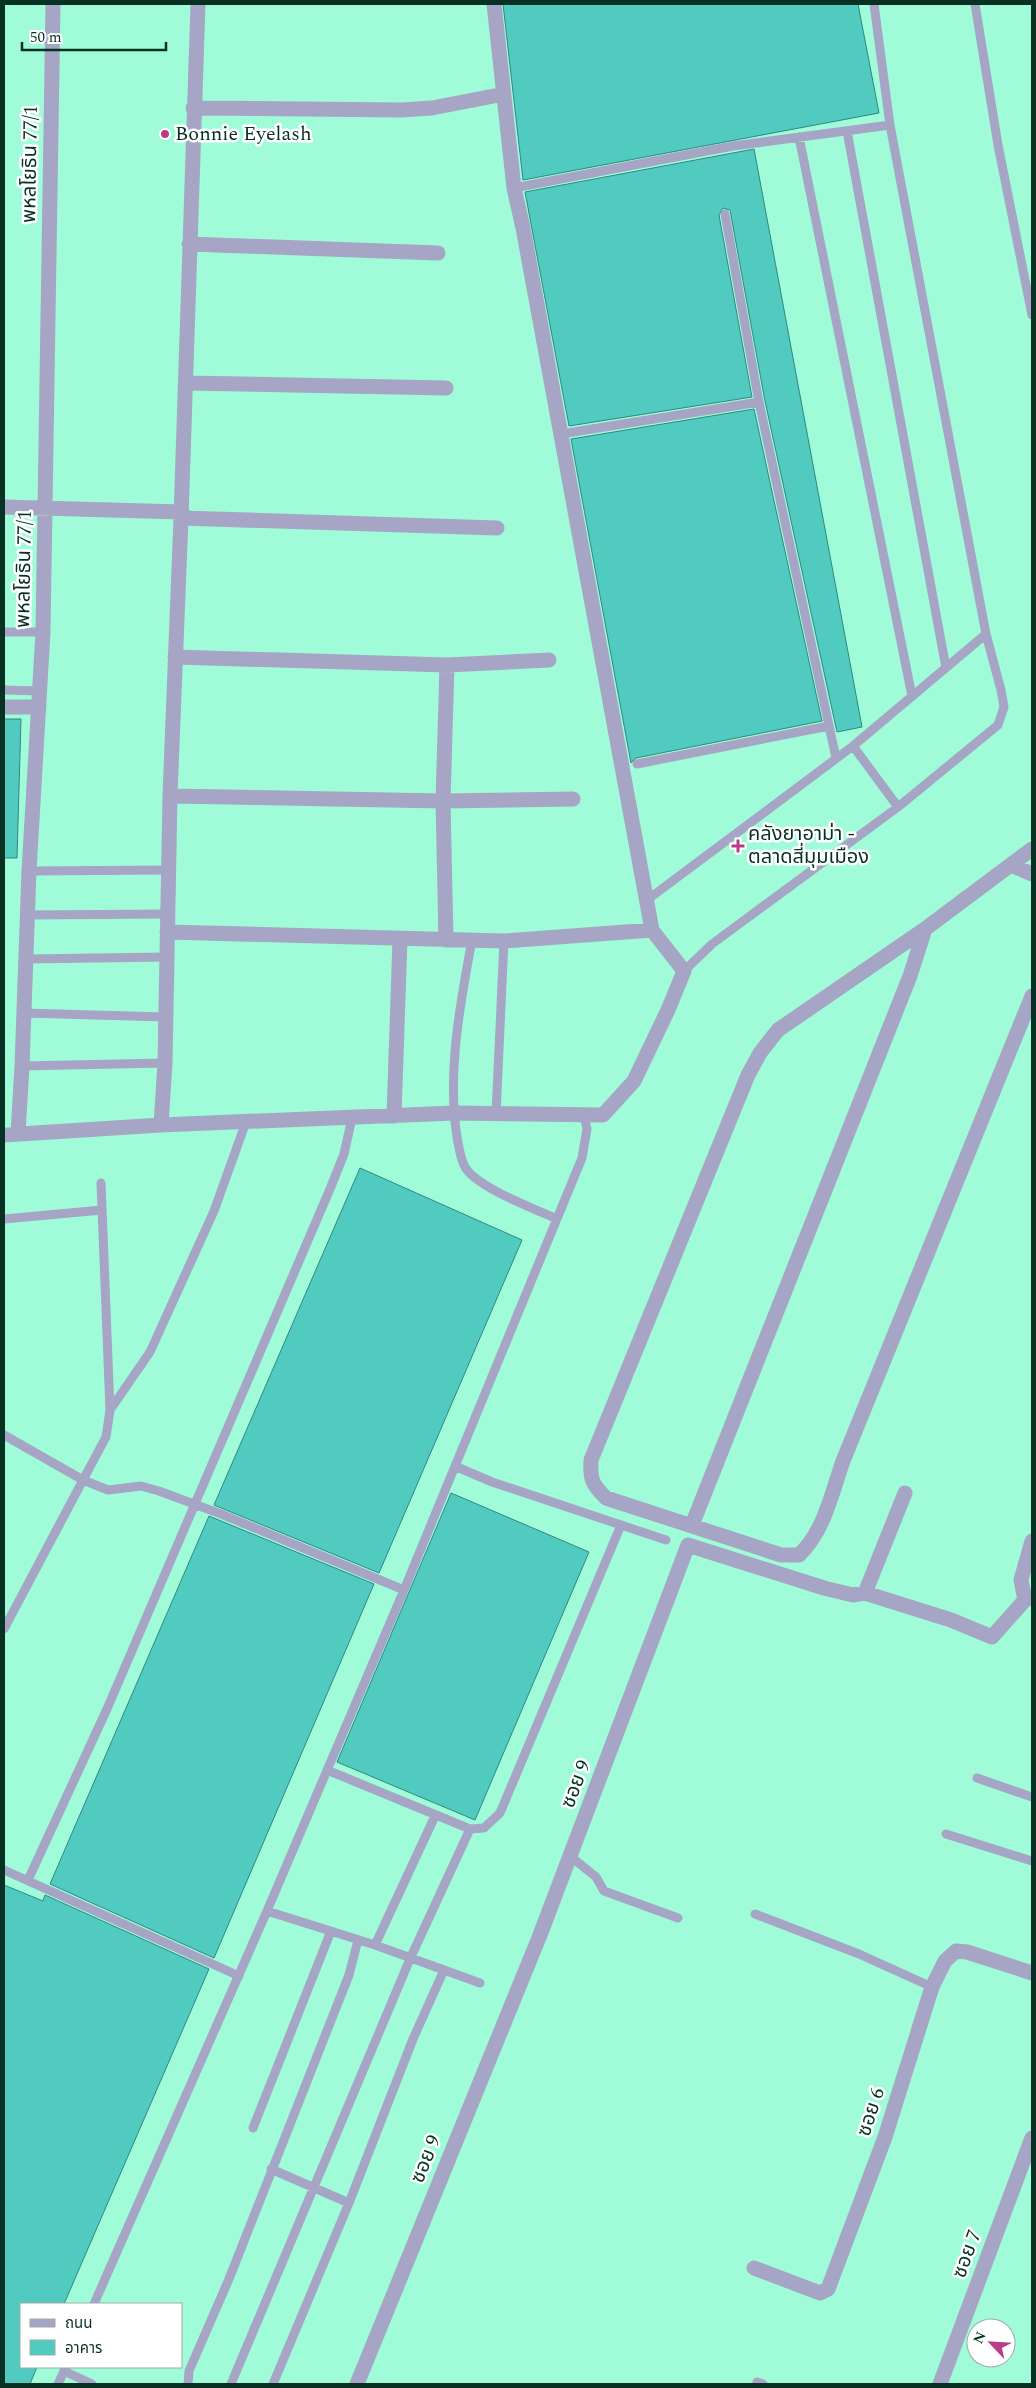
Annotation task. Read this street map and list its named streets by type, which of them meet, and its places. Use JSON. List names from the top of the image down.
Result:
{
  "streets": {
    "street": [
      "พหลโยธิน 77/1",
      "ซอย 9",
      "ซอย 6",
      "ซอย 7"
    ]
  },
  "places": {
    "other": ["Bonnie Eyelash"],
    "health": ["คลังยาอาม่า - ตลาดสี่มุมเมือง"]
  },
  "legend": ["ถนน", "อาคาร"],
  "scale_bar": "50 m",
  "north": "top left"
}
